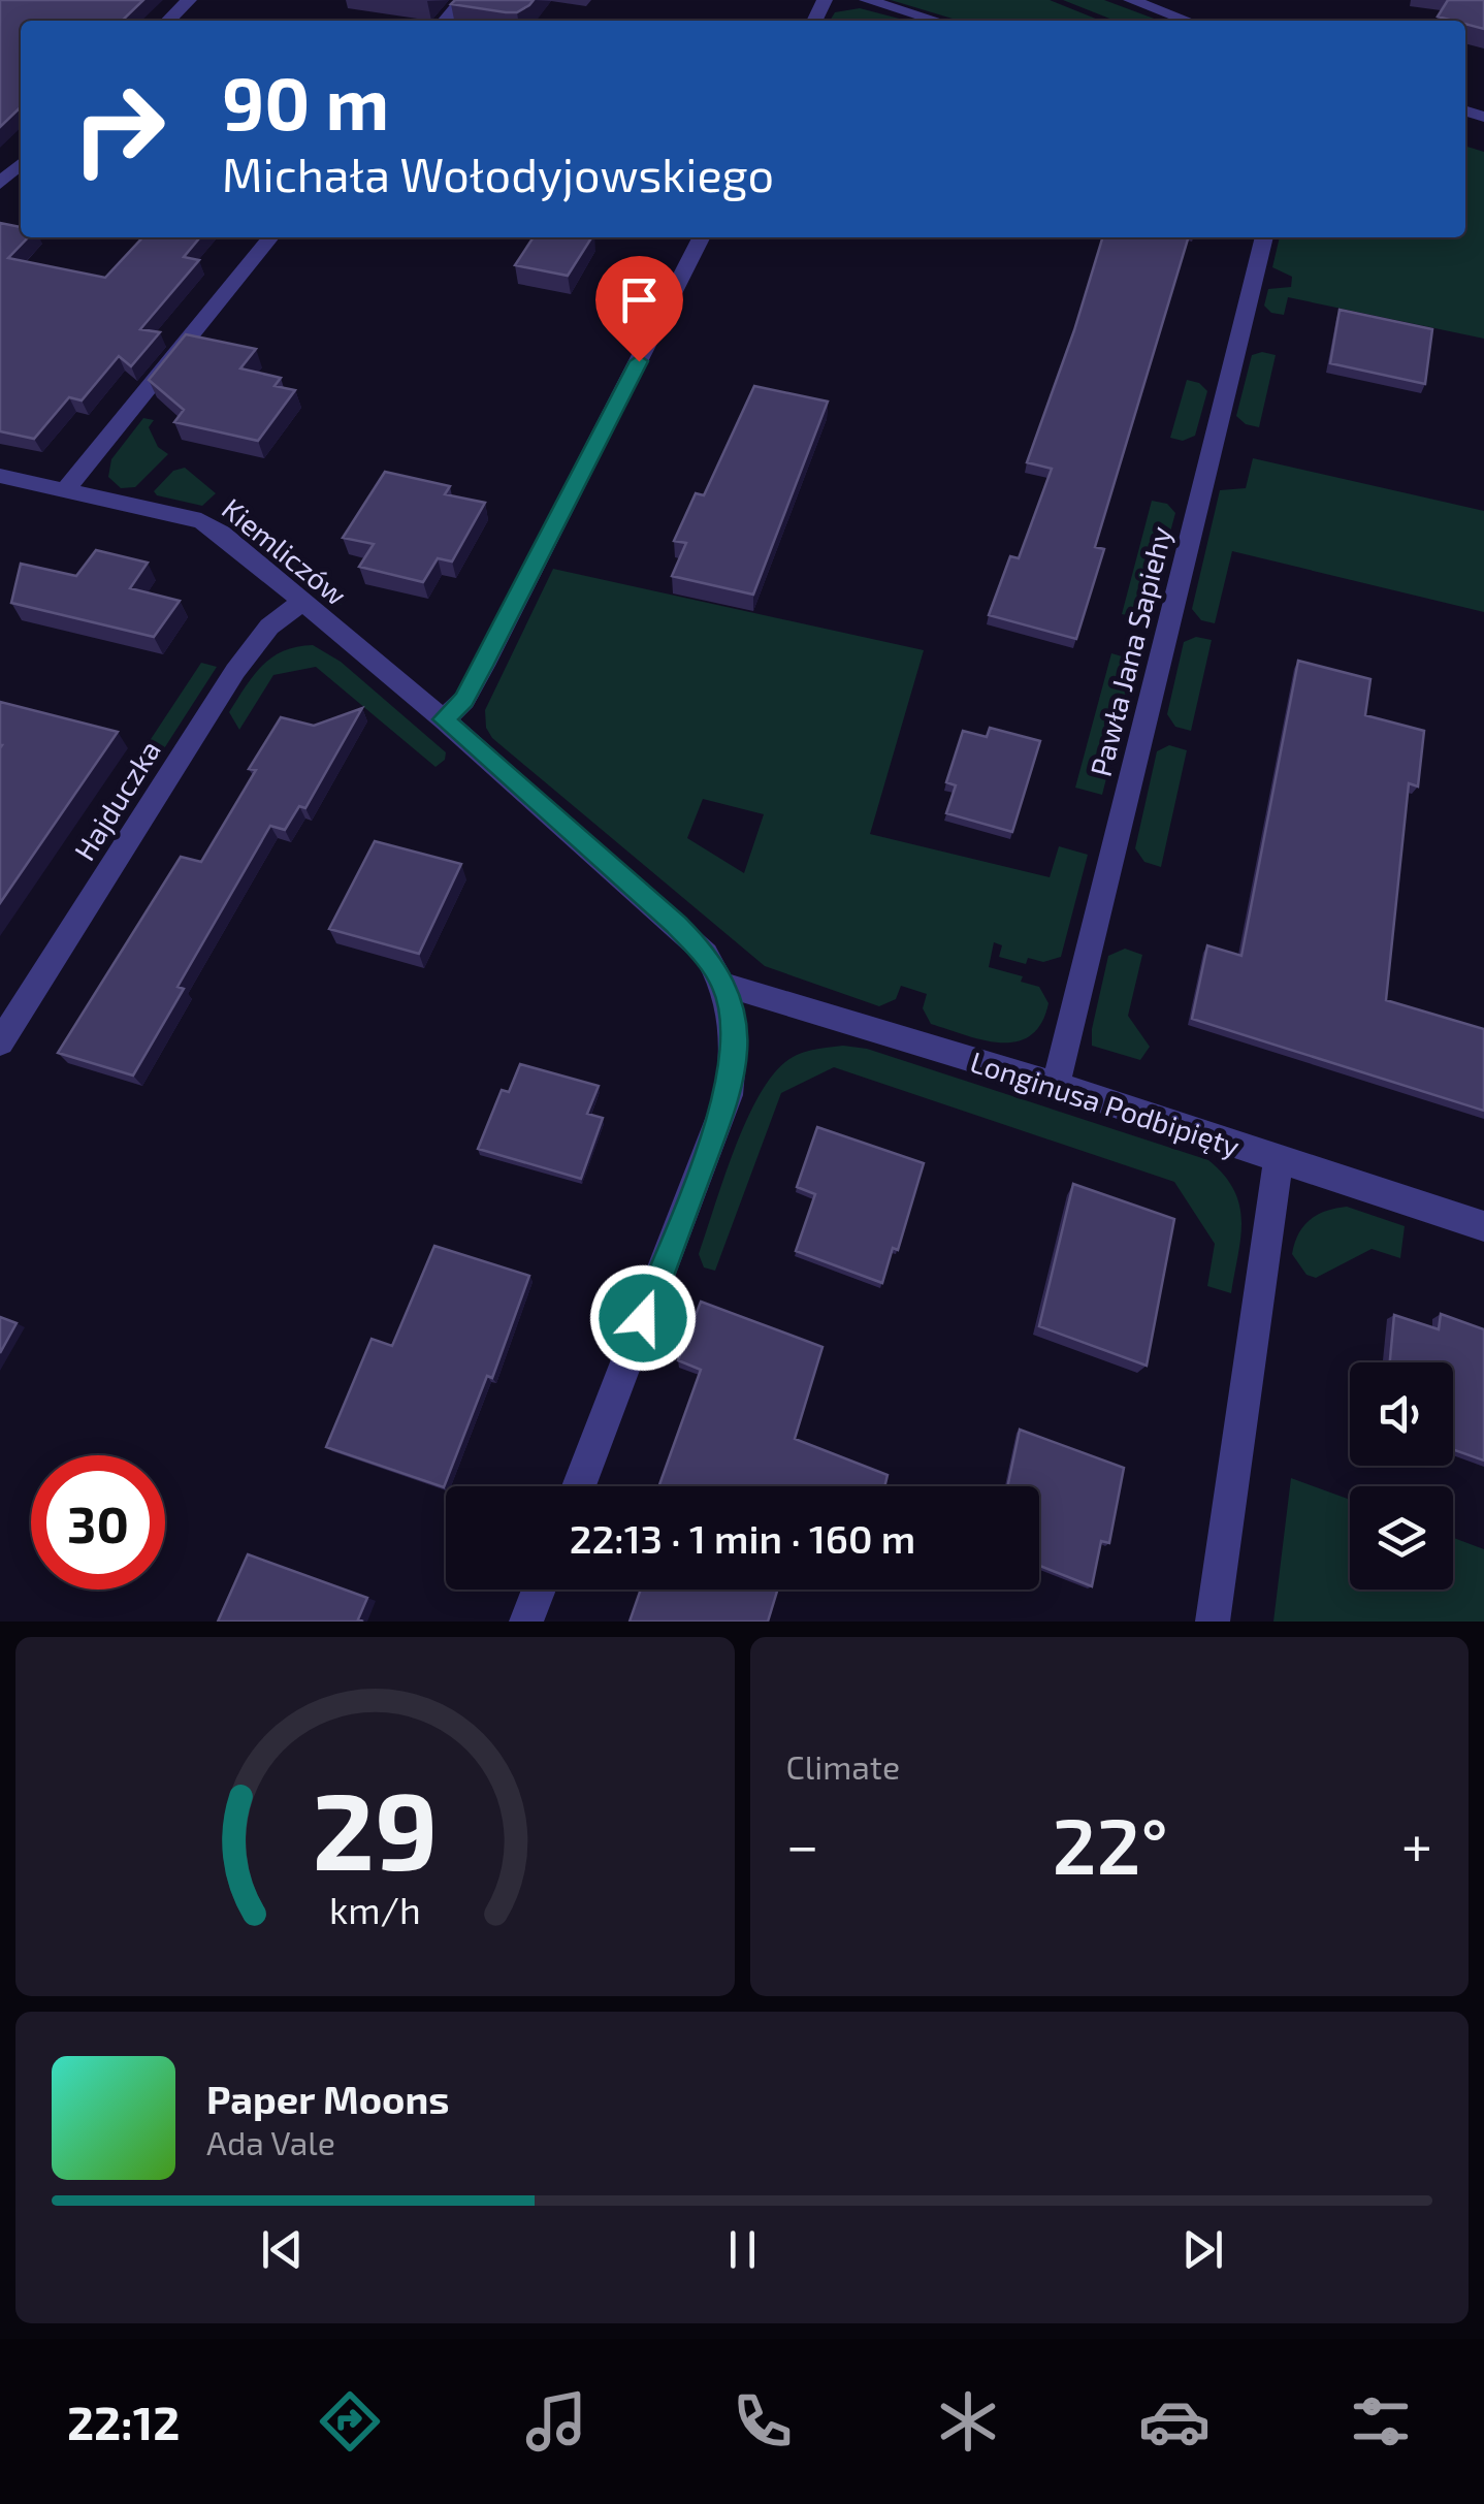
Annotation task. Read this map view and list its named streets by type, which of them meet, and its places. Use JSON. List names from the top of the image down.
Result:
{
  "streets": {
    "street": [
      "Kiemliczów",
      "Pawła Jana Sapiehy",
      "Hajduczka",
      "Longinusa Podbipięty"
    ]
  },
  "crossings": [
    ["Kiemliczów", "Hajduczka"],
    ["Kiemliczów", "Longinusa Podbipięty"],
    ["Pawła Jana Sapiehy", "Longinusa Podbipięty"]
  ],
  "page": {
    "turn": ["90 m", "Michała Wołodyjowskiego"],
    "limit": "30",
    "trip": "22:13 · 1 min · 160 m",
    "tile": "Climate",
    "heat": ["−", "22°", "+"],
    "song": ["Paper Moons", "Ada Vale"],
    "tabs": "22:12",
    "gauge": ["29", "km/h"]
  }
}
